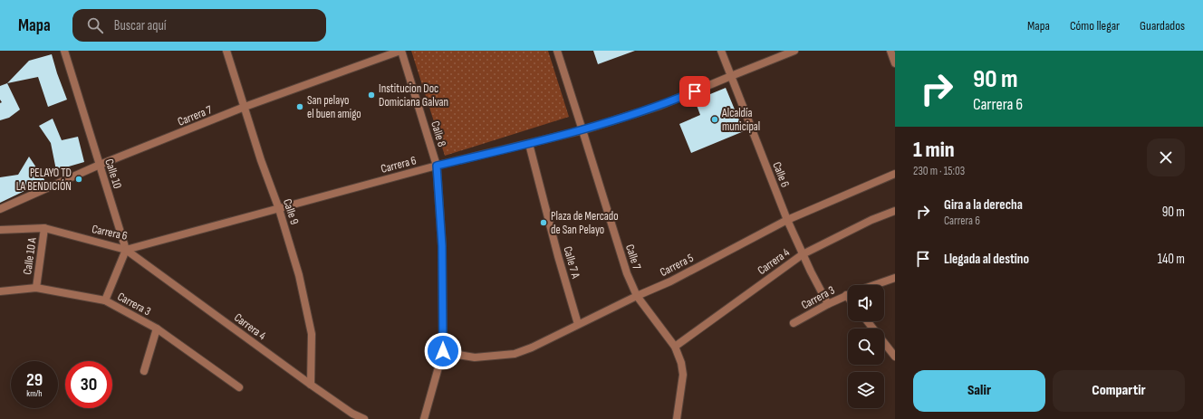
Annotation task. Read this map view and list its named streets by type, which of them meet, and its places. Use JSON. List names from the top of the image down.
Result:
{
  "streets": {
    "street": [
      "Carrera 7",
      "Calle 8",
      "Carrera 6",
      "Calle 10",
      "Calle 6",
      "Calle 9",
      "Calle 10 A",
      "Calle 7",
      "Carrera 4",
      "Calle 7 A",
      "Carrera 5",
      "Carrera 3"
    ]
  },
  "crossings": [
    ["Carrera 7", "Calle 8"],
    ["Carrera 7", "Calle 10"],
    ["Carrera 7", "Calle 9"],
    ["Calle 8", "Carrera 6"],
    ["Calle 8", "Carrera 5"],
    ["Carrera 6", "Calle 10"],
    ["Carrera 6", "Calle 6"],
    ["Carrera 6", "Calle 9"],
    ["Carrera 6", "Calle 10 A"],
    ["Carrera 6", "Calle 7"],
    ["Carrera 6", "Carrera 4"],
    ["Carrera 6", "Calle 7 A"],
    ["Calle 10", "Carrera 4"],
    ["Calle 6", "Carrera 4"],
    ["Calle 6", "Carrera 5"],
    ["Calle 6", "Carrera 3"],
    ["Calle 9", "Carrera 4"],
    ["Calle 10 A", "Carrera 3"],
    ["Calle 7", "Carrera 4"],
    ["Calle 7", "Carrera 5"],
    ["Calle 7 A", "Carrera 5"]
  ],
  "places": [
    "Institucion Doc Domiciana Galvan",
    "San pelayo el buen amigo",
    "Alcaldía municipal",
    "PELAYO TD LA BENDICIÓN",
    "Plaza de Mercado de San Pelayo"
  ],
  "page": {
    "header": "Mapa",
    "search": "Buscar aquí",
    "nav": ["Mapa", "Cómo llegar", "Guardados"],
    "turn": ["90 m", "Carrera 6"],
    "heading": ["1 min", "230 m · 15:03"],
    "list": [
      {
        "name": "Gira a la derecha",
        "note": "Carrera 6",
        "value": "90 m"
      },
      {
        "name": "Llegada al destino",
        "value": "140 m"
      }
    ],
    "speed": "29 km/h",
    "limit": "30",
    "buttons": ["Salir", "Compartir"]
  }
}
